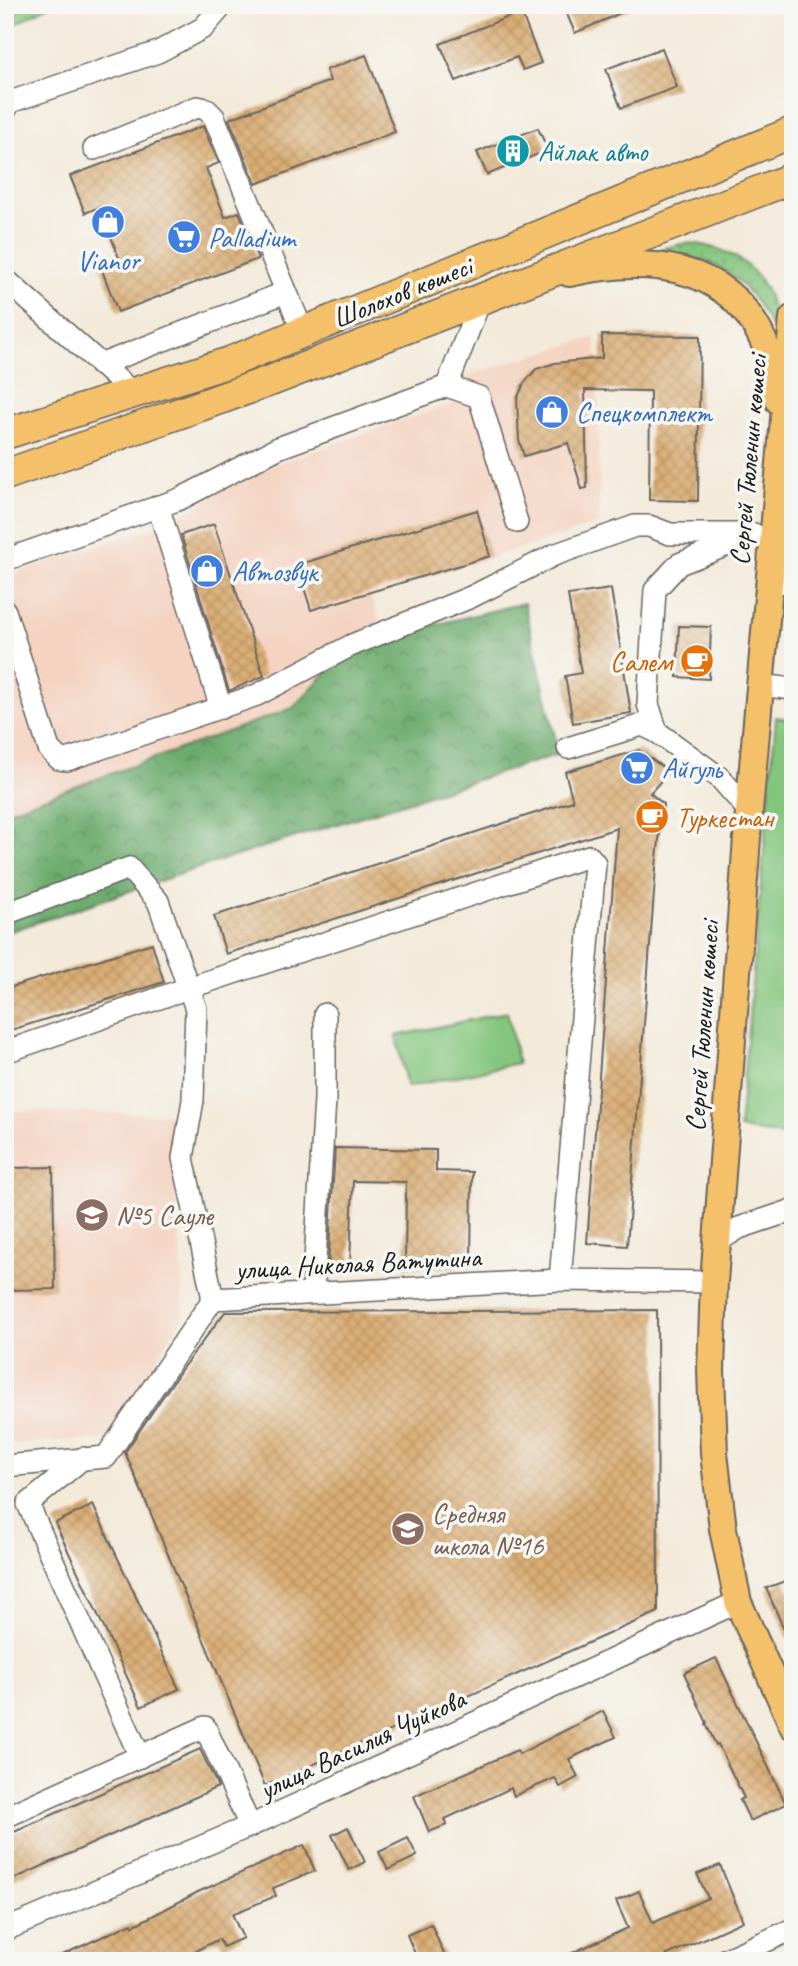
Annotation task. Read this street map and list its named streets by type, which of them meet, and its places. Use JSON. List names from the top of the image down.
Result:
{
  "streets": {
    "highway": ["Шолохов көшесі"],
    "main road": ["Сергей Тюленин көшесі"],
    "street": ["улица Николая Ватутина", "улица Василия Чуйкова"]
  },
  "crossings": [
    ["Сергей Тюленин көшесі", "улица Николая Ватутина"],
    ["Сергей Тюленин көшесі", "улица Василия Чуйкова"]
  ],
  "places": {
    "building": ["Айлак авто"],
    "shop": ["Vianor", "Спецкомплект", "Автозвук"],
    "supermarket": ["Palladium", "Айгуль"],
    "cafe": ["Салем", "Туркестан"],
    "school or university": ["№5 Сауле", "Средняя школа №16"]
  }
}
